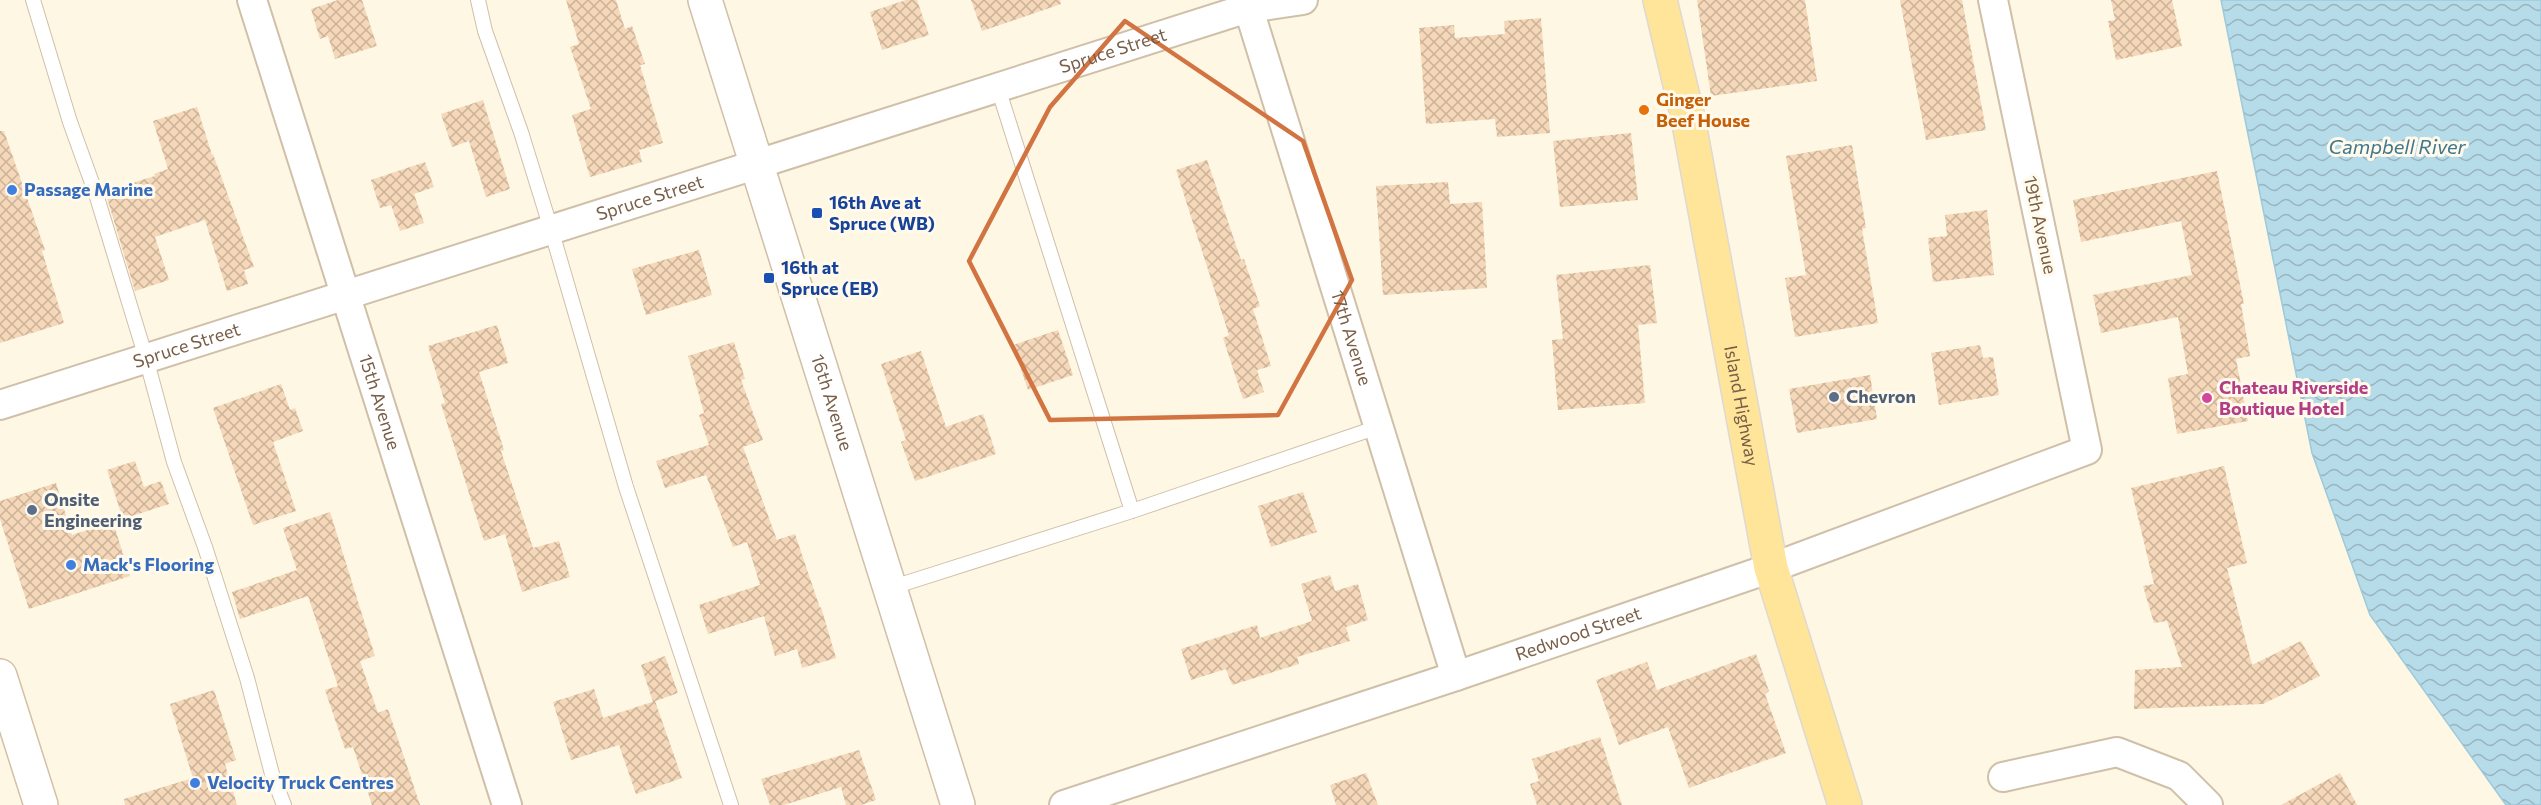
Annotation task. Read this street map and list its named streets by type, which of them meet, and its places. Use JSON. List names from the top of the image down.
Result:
{
  "streets": {
    "main road": ["Island Highway"],
    "street": [
      "Spruce Street",
      "19th Avenue",
      "17th Avenue",
      "16th Avenue",
      "15th Avenue",
      "Redwood Street"
    ]
  },
  "crossings": [
    ["Spruce Street", "17th Avenue"],
    ["Spruce Street", "16th Avenue"],
    ["Spruce Street", "15th Avenue"],
    ["19th Avenue", "Redwood Street"],
    ["17th Avenue", "Redwood Street"],
    ["Island Highway", "Redwood Street"]
  ],
  "water": ["Campbell River"],
  "places": {
    "other": [
      "Ginger Beef House",
      "Passage Marine",
      "Chevron",
      "Chateau Riverside Boutique Hotel",
      "Onsite Engineering",
      "Mack's Flooring",
      "Velocity Truck Centres"
    ],
    "transit": ["16th Ave at Spruce (WB)", "16th at Spruce (EB)"]
  }
}
